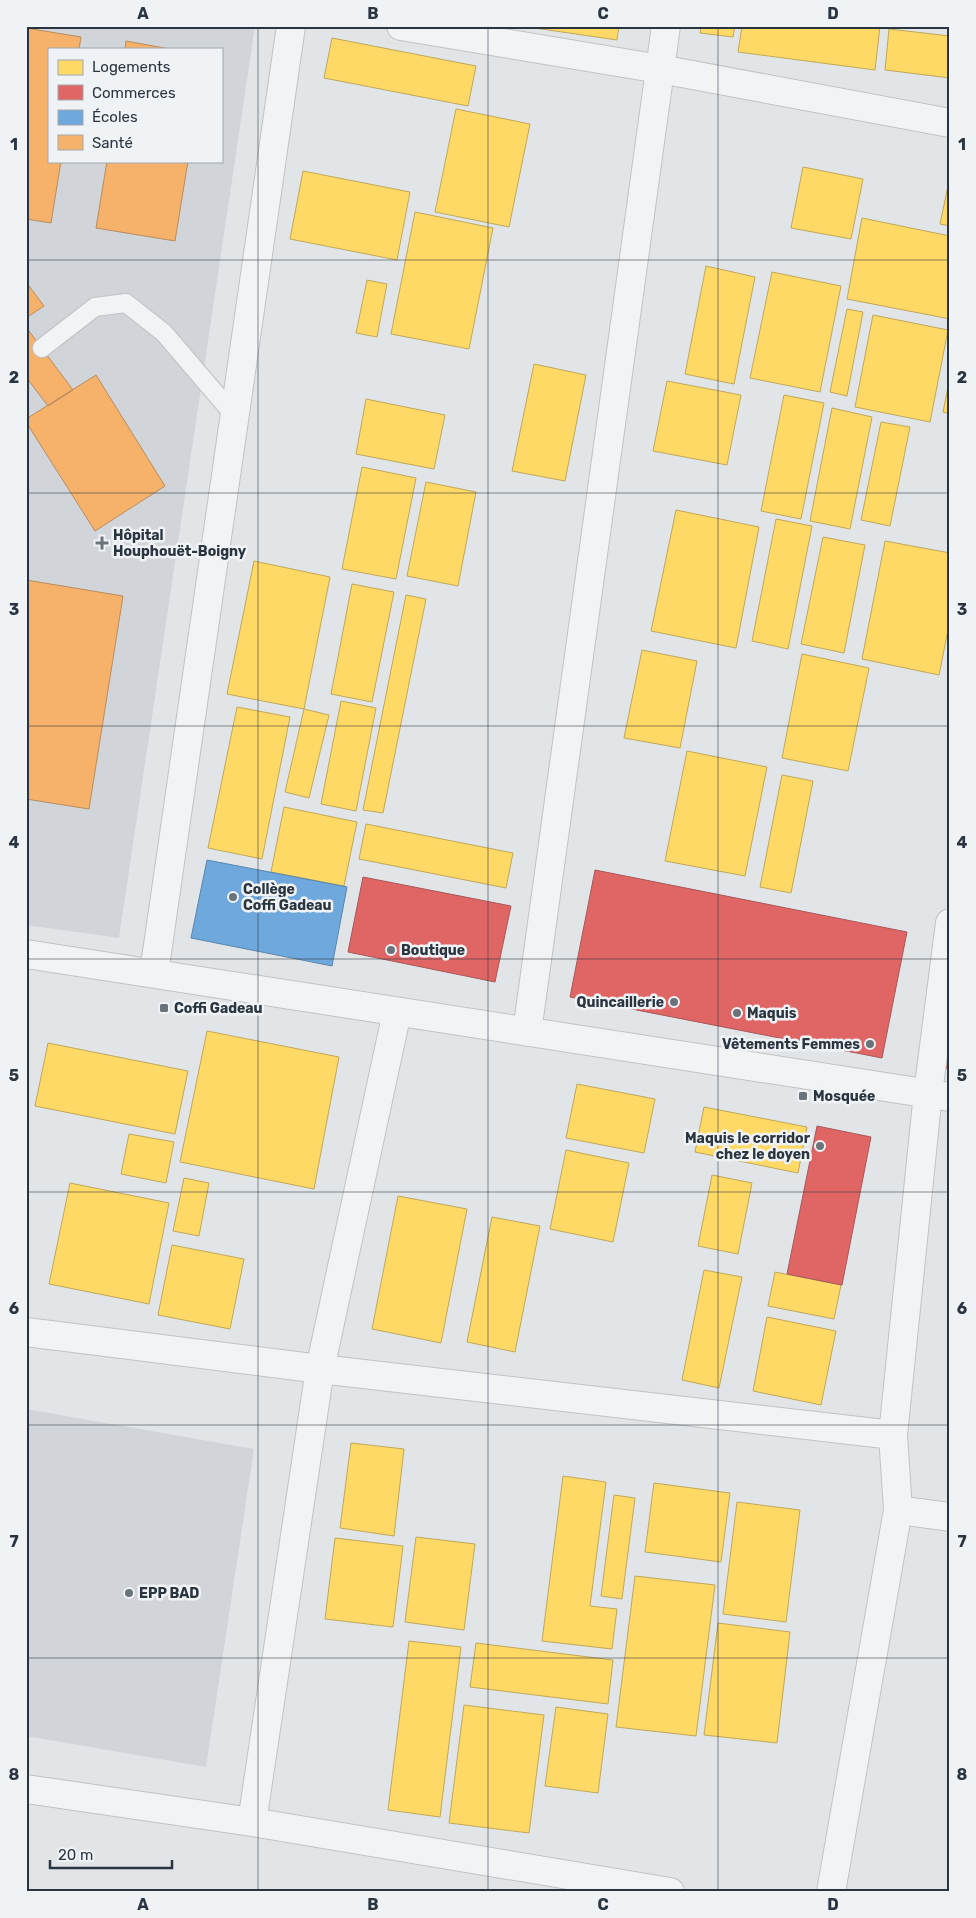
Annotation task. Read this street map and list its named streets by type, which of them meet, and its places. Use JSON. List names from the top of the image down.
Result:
{
  "places": {
    "health": ["Hôpital Houphouët-Boigny"],
    "other": [
      "Collège Coffi Gadeau",
      "Boutique",
      "Quincaillerie",
      "Maquis",
      "Vêtements Femmes",
      "Maquis le corridor chez le doyen",
      "EPP BAD"
    ],
    "transit": ["Coffi Gadeau", "Mosquée"]
  },
  "legend": [
    "Logements",
    "Commerces",
    "Écoles",
    "Santé"
  ],
  "scale_bar": "20 m",
  "grid": {
    "columns": [
      "A",
      "B",
      "C",
      "D"
    ],
    "rows": [
      "1",
      "2",
      "3",
      "4",
      "5",
      "6",
      "7",
      "8"
    ]
  }
}
